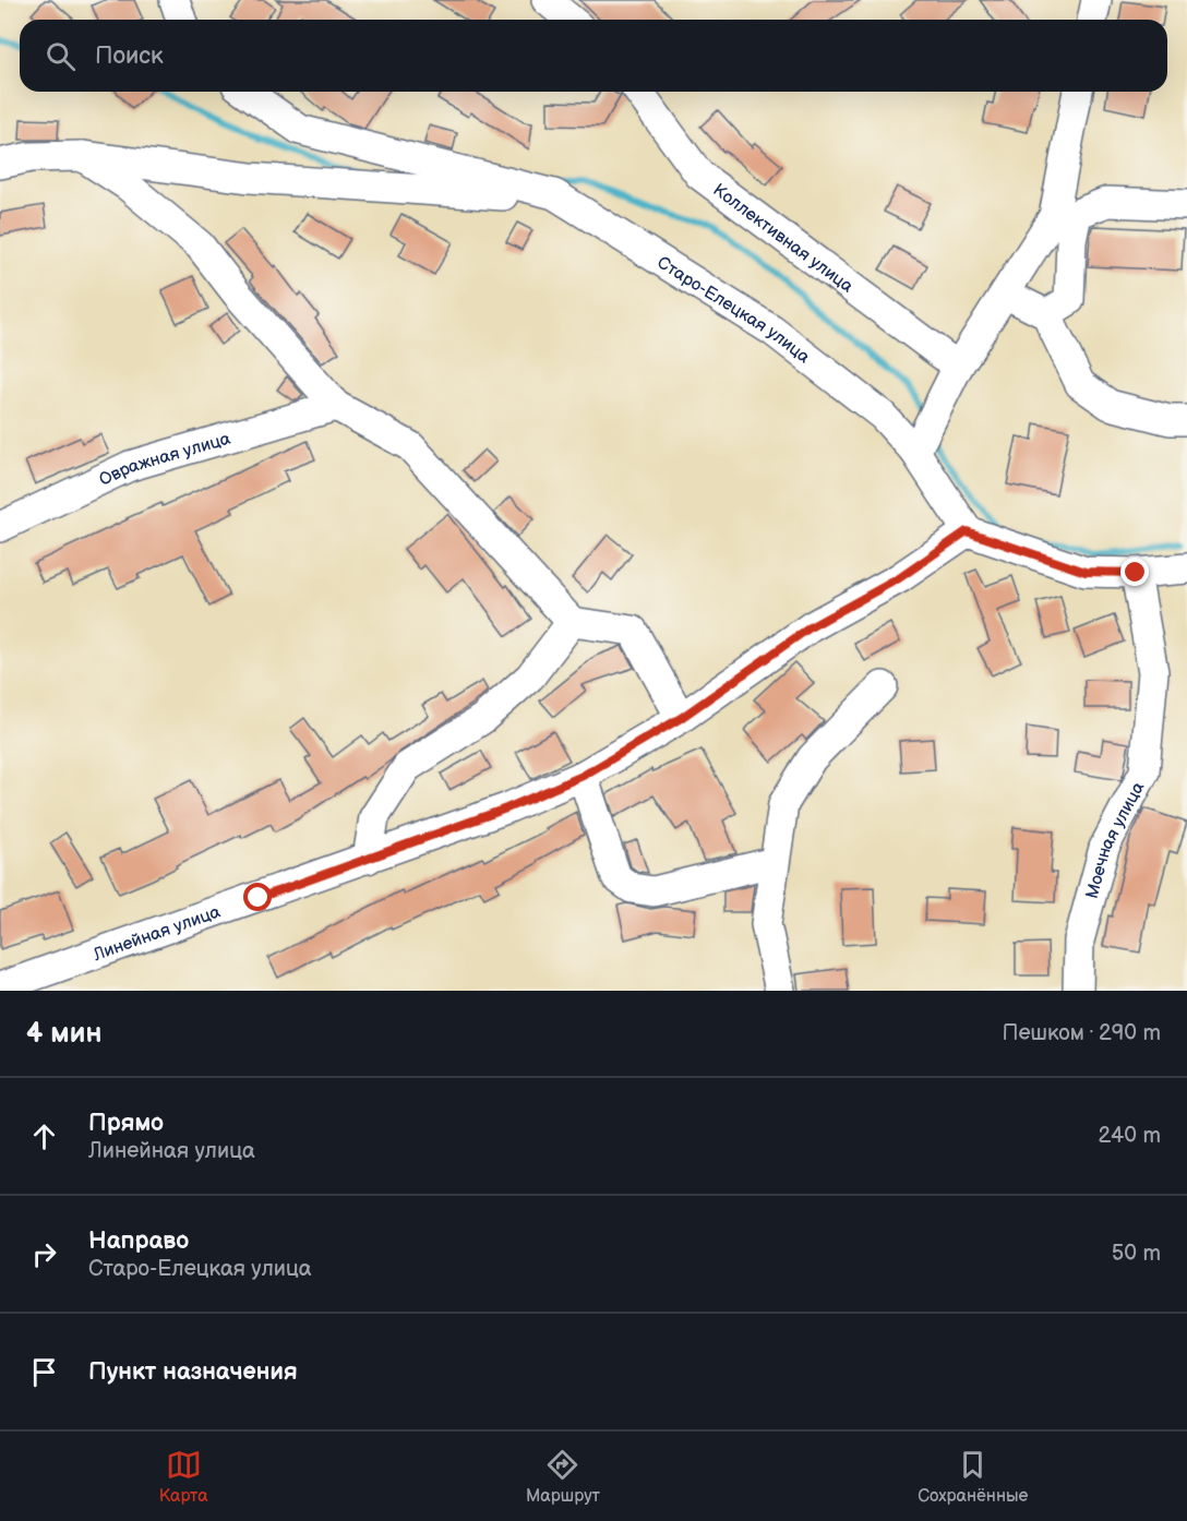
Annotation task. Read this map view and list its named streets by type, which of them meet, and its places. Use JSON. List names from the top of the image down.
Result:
{
  "streets": {
    "street": [
      "Коллективная улица",
      "Старо-Елецкая улица",
      "Овражная улица",
      "Моечная улица",
      "Линейная улица"
    ]
  },
  "crossings": [
    ["Старо-Елецкая улица", "Линейная улица"]
  ],
  "page": {
    "search": "Поиск",
    "heading": ["4 мин", "Пешком · 290 m"],
    "list": [
      ["Прямо", "Линейная улица", "240 m"],
      ["Направо", "Старо-Елецкая улица", "50 m"],
      "Пункт назначения"
    ],
    "nav": ["Карта", "Маршрут", "Сохранённые"]
  }
}
